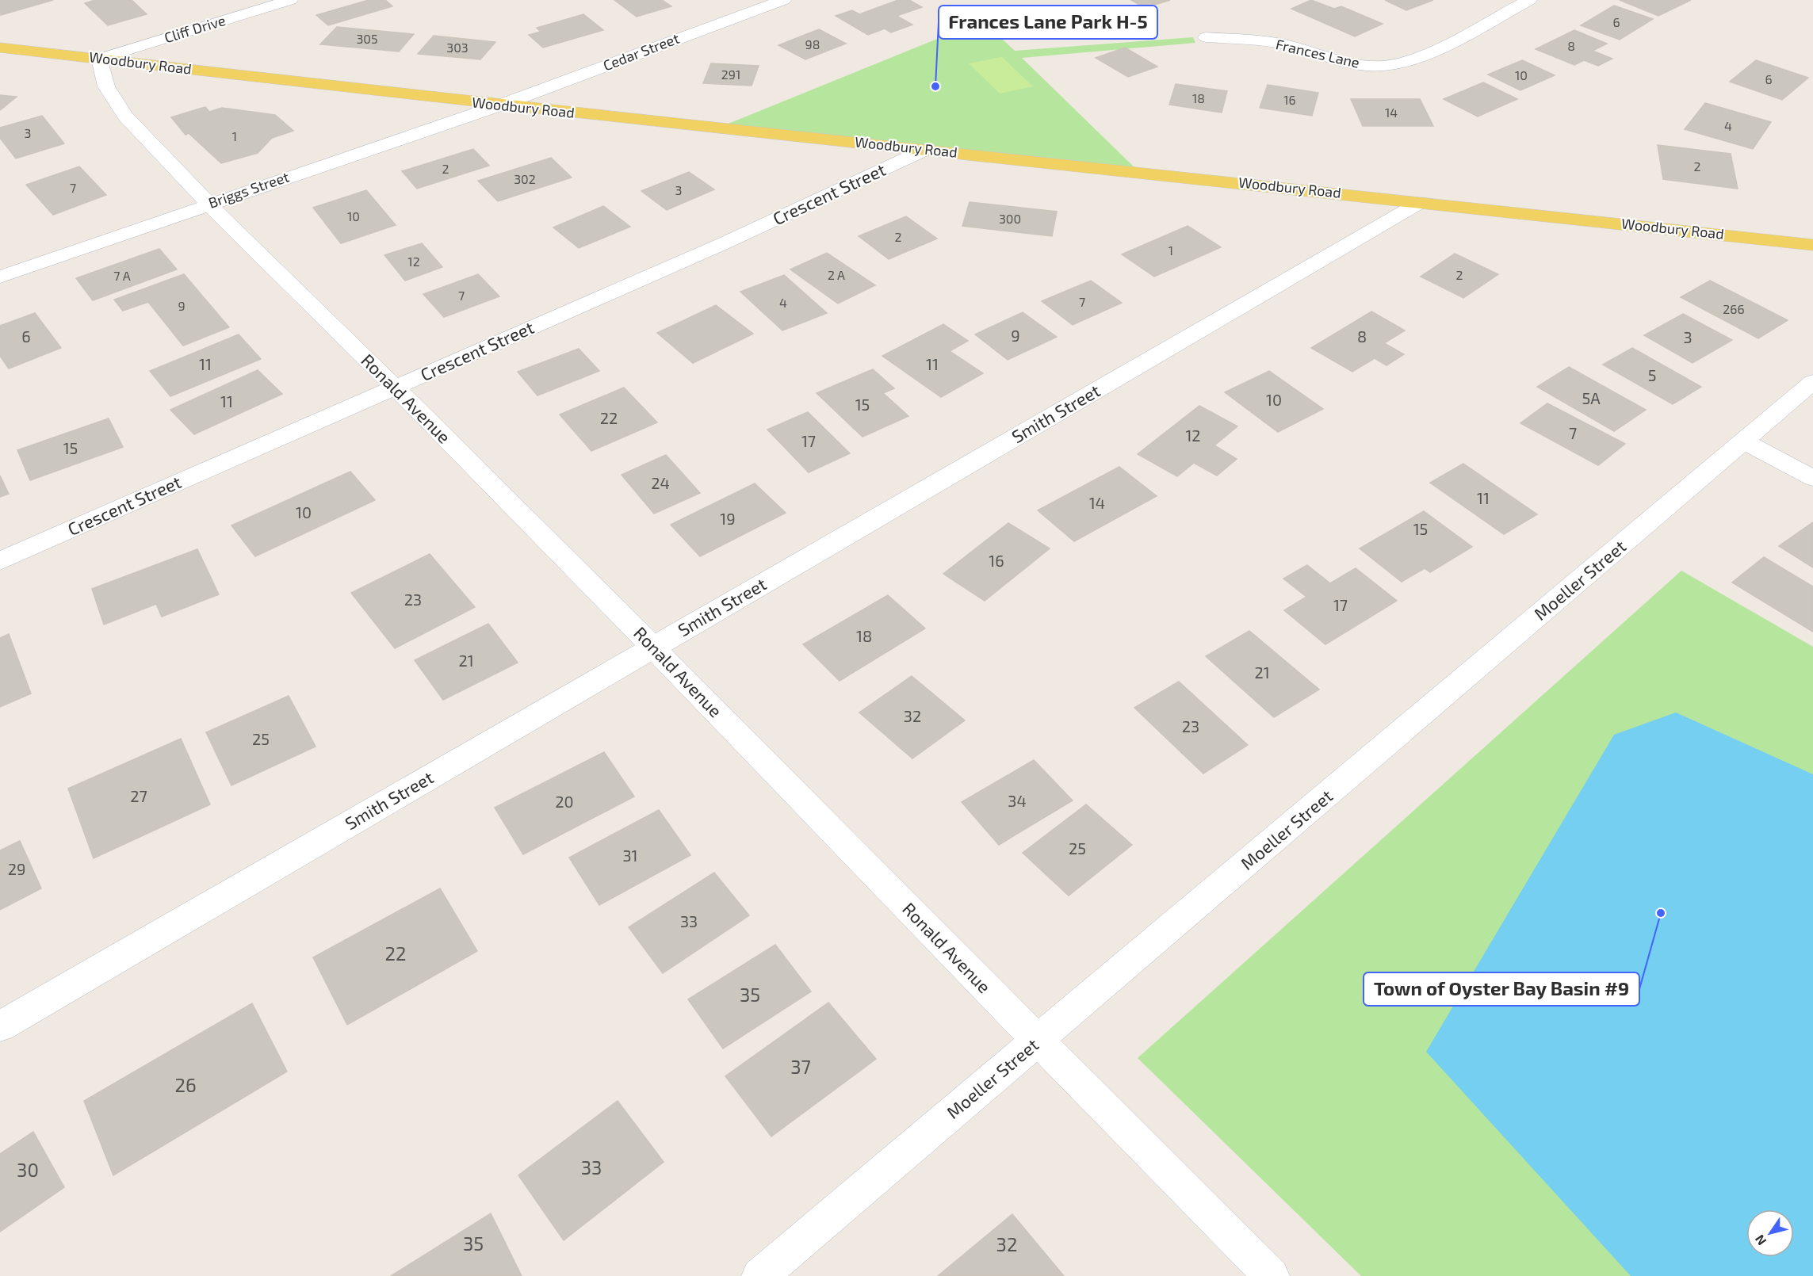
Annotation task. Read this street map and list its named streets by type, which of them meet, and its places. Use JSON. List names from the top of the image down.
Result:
{
  "streets": {
    "main road": ["Woodbury Road"],
    "street": [
      "Cliff Drive",
      "Cedar Street",
      "Frances Lane",
      "Briggs Street",
      "Crescent Street",
      "Ronald Avenue",
      "Smith Street",
      "Moeller Street"
    ]
  },
  "crossings": [
    ["Cliff Drive", "Woodbury Road"],
    ["Cliff Drive", "Ronald Avenue"],
    ["Cedar Street", "Woodbury Road"],
    ["Cedar Street", "Briggs Street"],
    ["Woodbury Road", "Briggs Street"],
    ["Woodbury Road", "Crescent Street"],
    ["Woodbury Road", "Ronald Avenue"],
    ["Woodbury Road", "Smith Street"],
    ["Briggs Street", "Ronald Avenue"],
    ["Crescent Street", "Ronald Avenue"],
    ["Ronald Avenue", "Smith Street"],
    ["Ronald Avenue", "Moeller Street"]
  ],
  "places": ["Frances Lane Park H-5", "Town of Oyster Bay Basin #9"],
  "house_numbers": [
    "6",
    "305",
    "98",
    "8",
    "303",
    "291",
    "10",
    "6",
    "18",
    "16",
    "14",
    "4",
    "3",
    "1",
    "2",
    "2",
    "302",
    "7",
    "3",
    "10",
    "300",
    "2",
    "1",
    "12",
    "2 A",
    "2",
    "7 A",
    "7",
    "7",
    "4",
    "9",
    "266",
    "9",
    "6",
    "8",
    "3",
    "11",
    "11",
    "5",
    "5A",
    "10",
    "11",
    "15",
    "22",
    "7",
    "12",
    "17",
    "15",
    "24",
    "11",
    "14",
    "10",
    "19",
    "15",
    "16",
    "23",
    "17",
    "18",
    "21",
    "21",
    "32",
    "23",
    "25",
    "27",
    "34",
    "20",
    "25",
    "31",
    "29",
    "33",
    "22",
    "35",
    "37",
    "26",
    "33",
    "30",
    "35",
    "32"
  ],
  "north": "bottom left"
}
